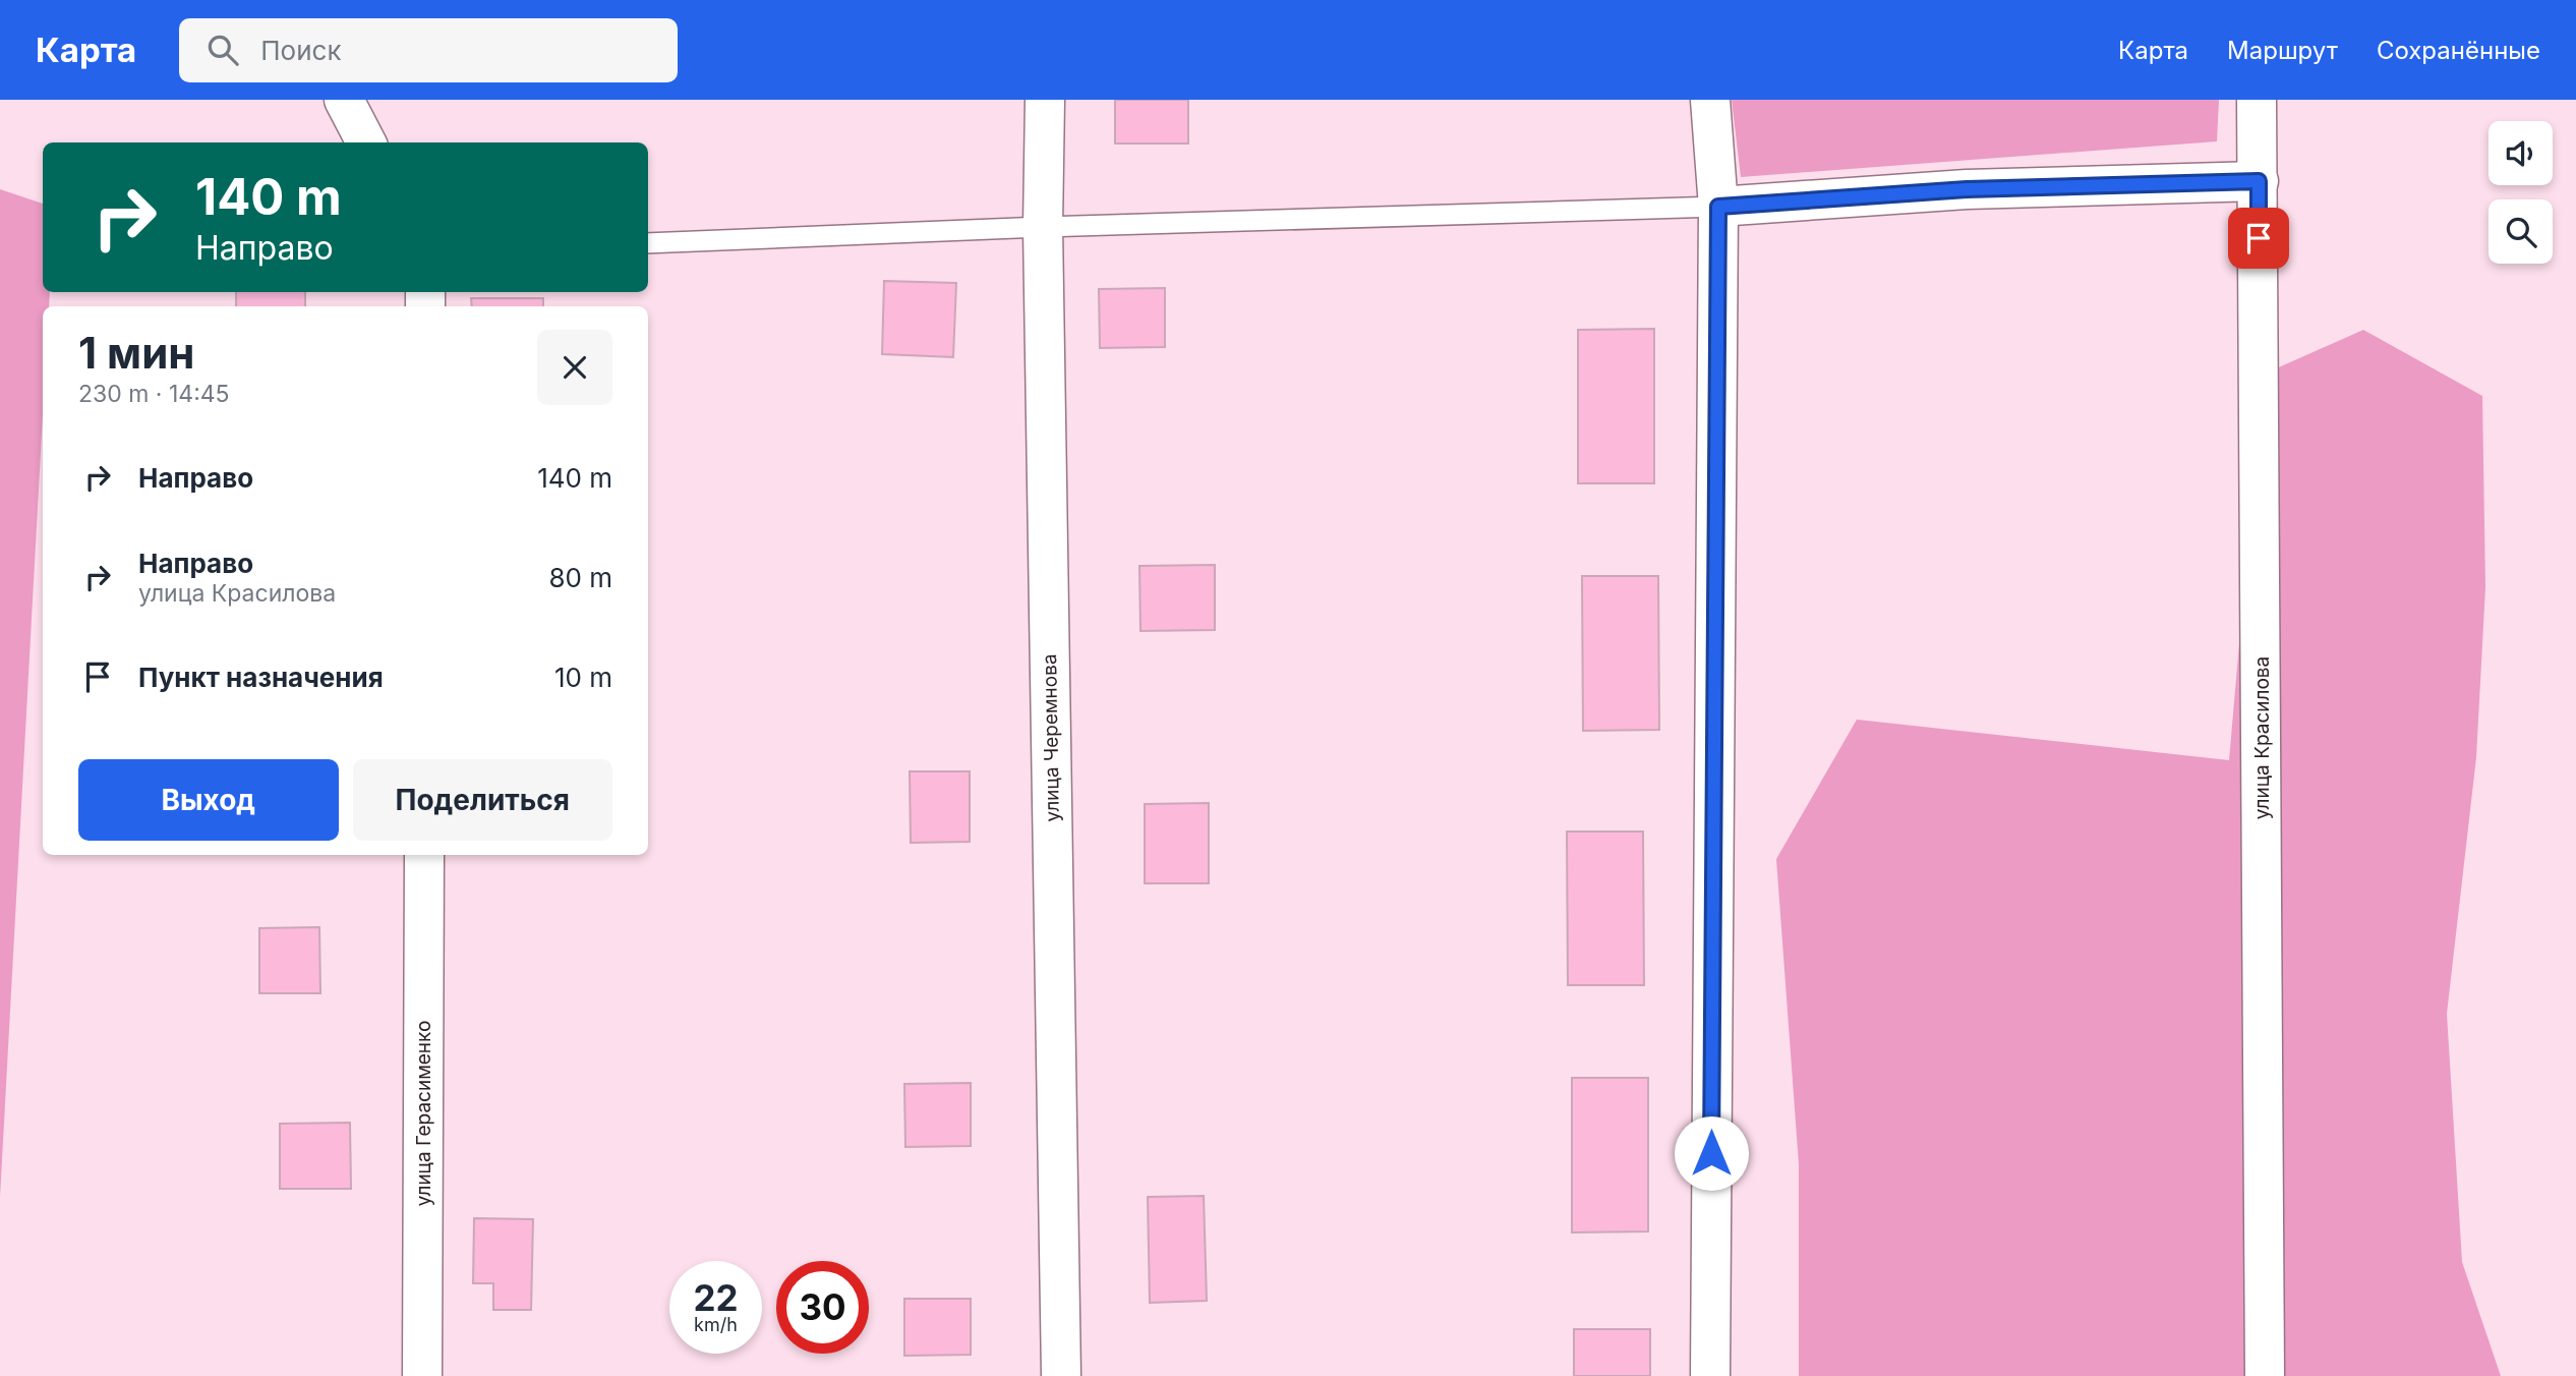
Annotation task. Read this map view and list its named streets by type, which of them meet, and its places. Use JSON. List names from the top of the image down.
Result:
{
  "streets": {
    "street": ["улица Черемнова", "улица Красилова", "улица Герасименко"]
  },
  "page": {
    "header": "Карта",
    "search": "Поиск",
    "nav": ["Карта", "Маршрут", "Сохранённые"],
    "turn": ["140 m", "Направо"],
    "heading": ["1 мин", "230 m · 14:45"],
    "list": [
      {
        "name": "Направо",
        "value": "140 m"
      },
      {
        "name": "Направо",
        "note": "улица Красилова",
        "value": "80 m"
      },
      {
        "name": "Пункт назначения",
        "value": "10 m"
      }
    ],
    "buttons": ["Выход", "Поделиться"],
    "speed": "22 km/h",
    "limit": "30"
  }
}
